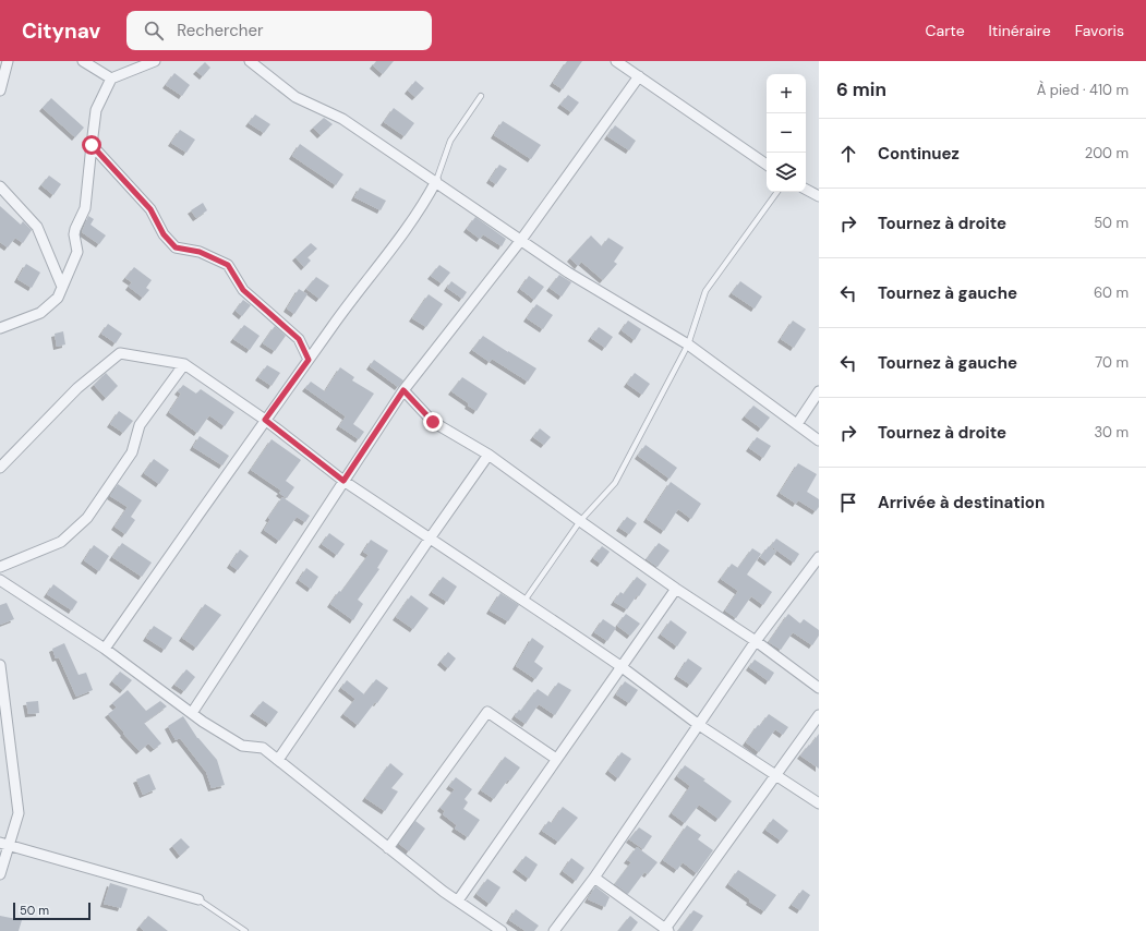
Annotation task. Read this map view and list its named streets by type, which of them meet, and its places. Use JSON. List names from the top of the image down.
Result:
{
  "scale_bar": "50 m",
  "page": {
    "header": "Citynav",
    "search": "Rechercher",
    "nav": ["Carte", "Itinéraire", "Favoris"],
    "heading": ["6 min", "À pied · 410 m"],
    "map_buttons": ["+", "−"],
    "list": [
      ["Continuez", "200 m"],
      ["Tournez à droite", "50 m"],
      ["Tournez à gauche", "60 m"],
      ["Tournez à gauche", "70 m"],
      ["Tournez à droite", "30 m"],
      "Arrivée à destination"
    ],
    "scale": "50 m"
  }
}
